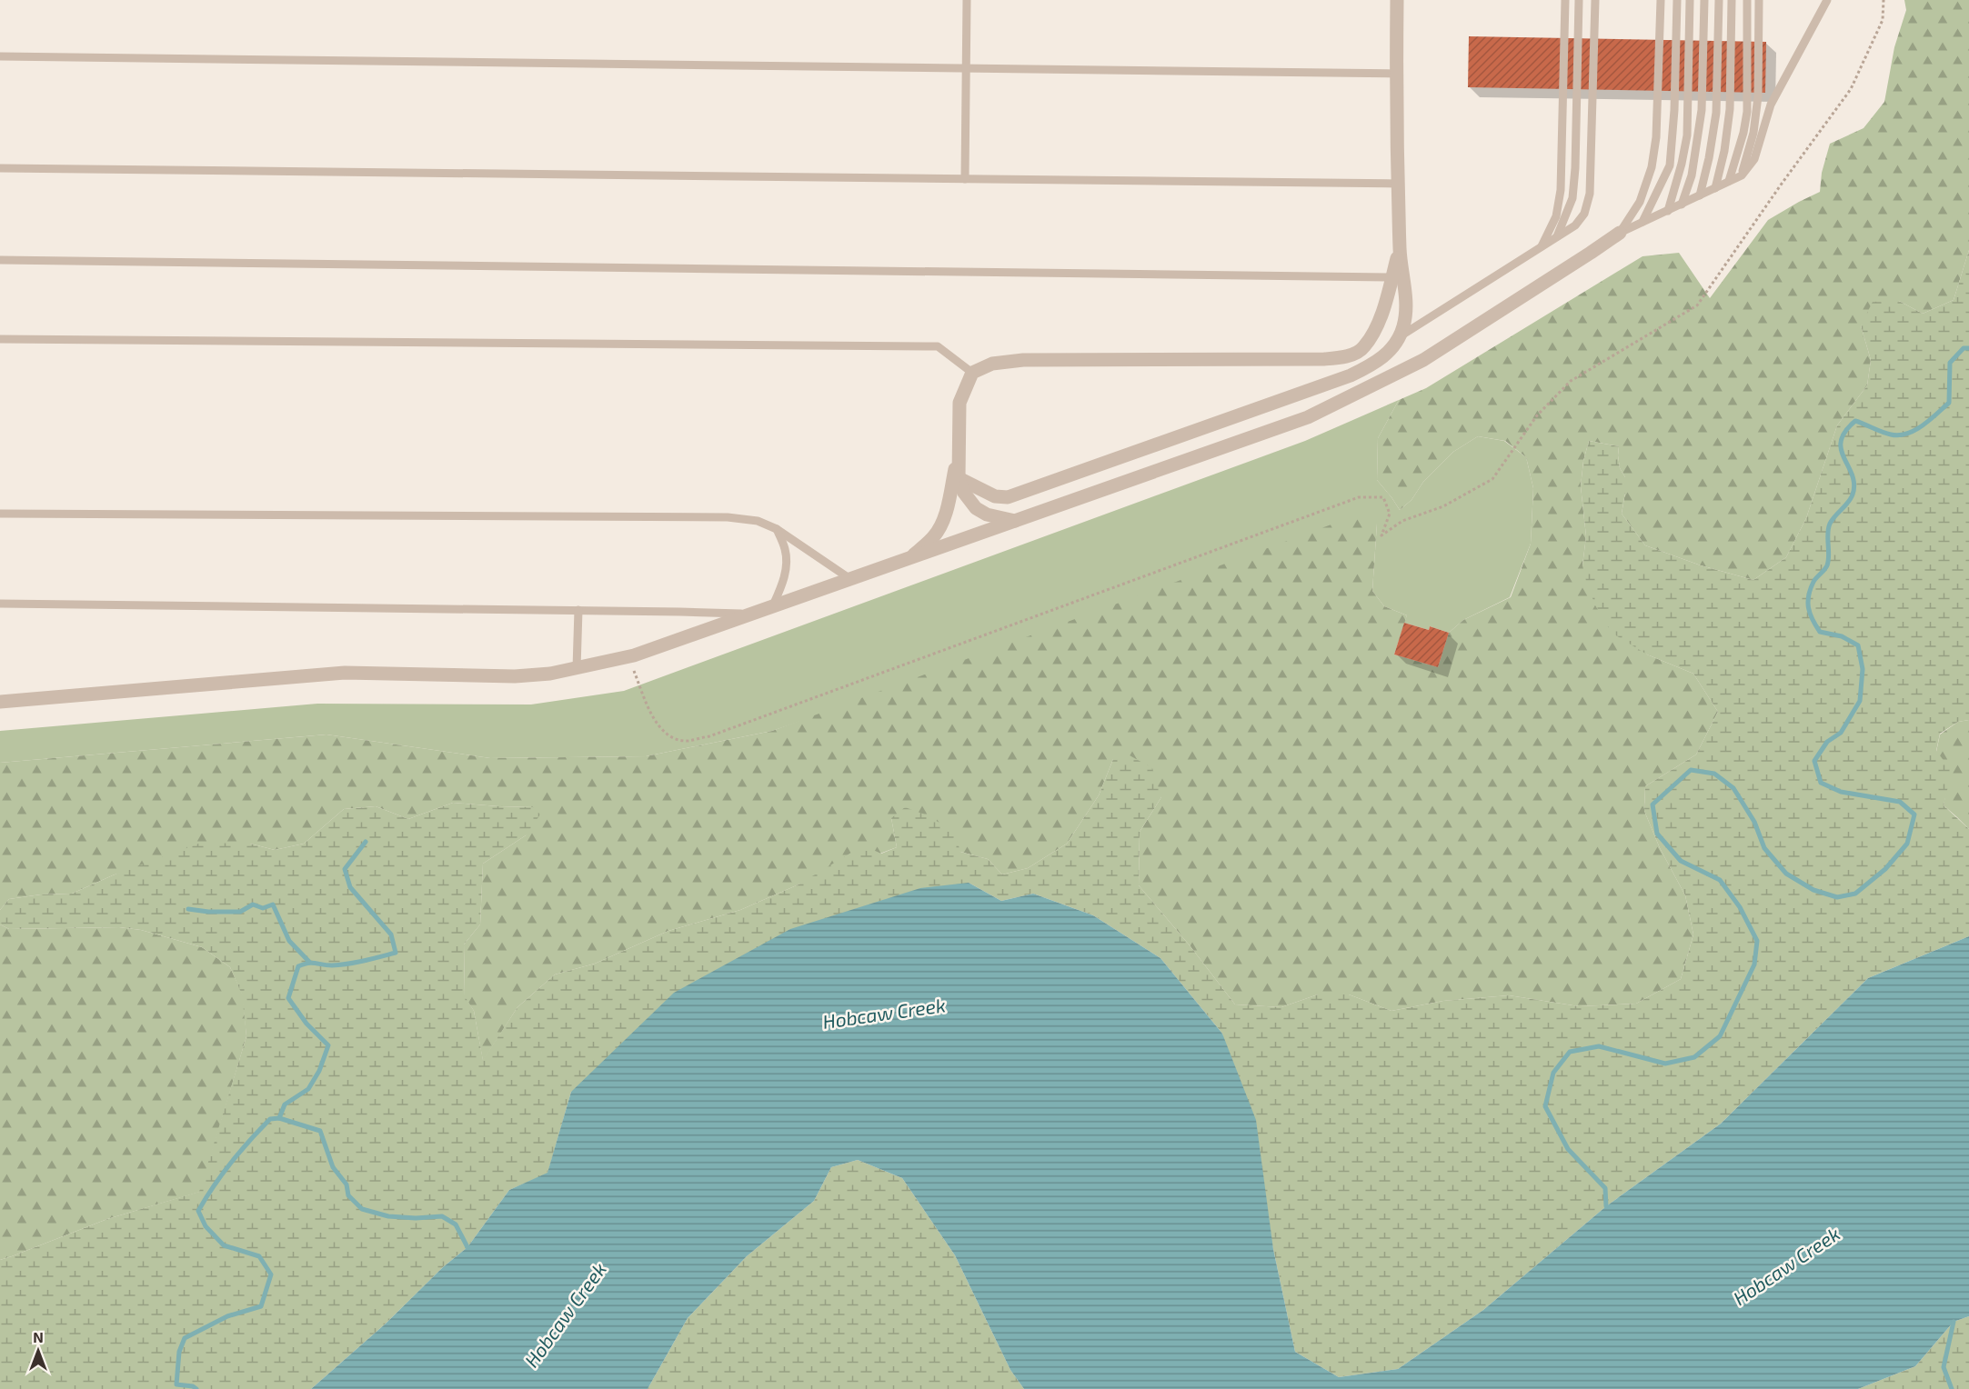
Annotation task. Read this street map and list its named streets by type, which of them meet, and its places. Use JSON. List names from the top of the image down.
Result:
{
  "water": ["Hobcaw Creek"],
  "north": "top"
}
